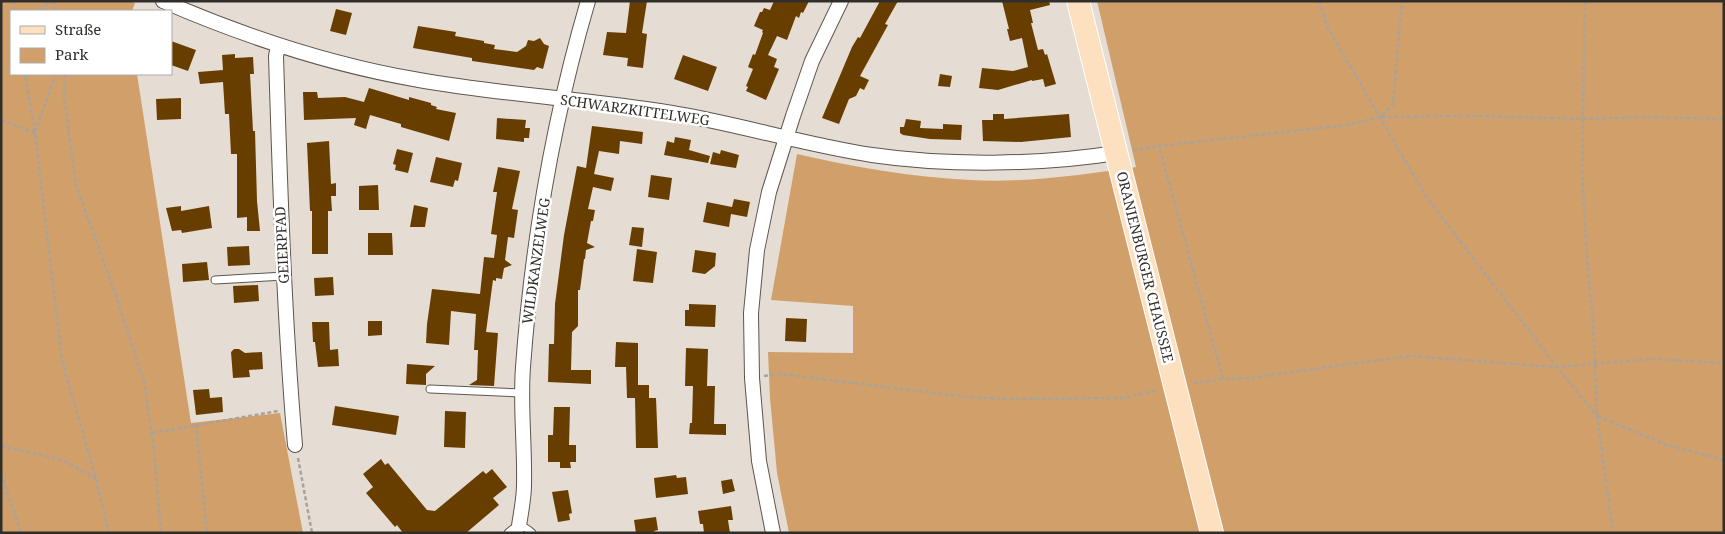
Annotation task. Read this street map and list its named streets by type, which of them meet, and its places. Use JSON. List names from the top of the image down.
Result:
{
  "streets": {
    "main road": ["ORANIENBURGER CHAUSSEE"],
    "street": ["SCHWARZKITTELWEG", "GEIERPFAD", "WILDKANZELWEG"]
  },
  "crossings": [
    ["SCHWARZKITTELWEG", "GEIERPFAD"],
    ["SCHWARZKITTELWEG", "WILDKANZELWEG"],
    ["SCHWARZKITTELWEG", "ORANIENBURGER CHAUSSEE"]
  ],
  "legend": ["Straße", "Park"]
}
